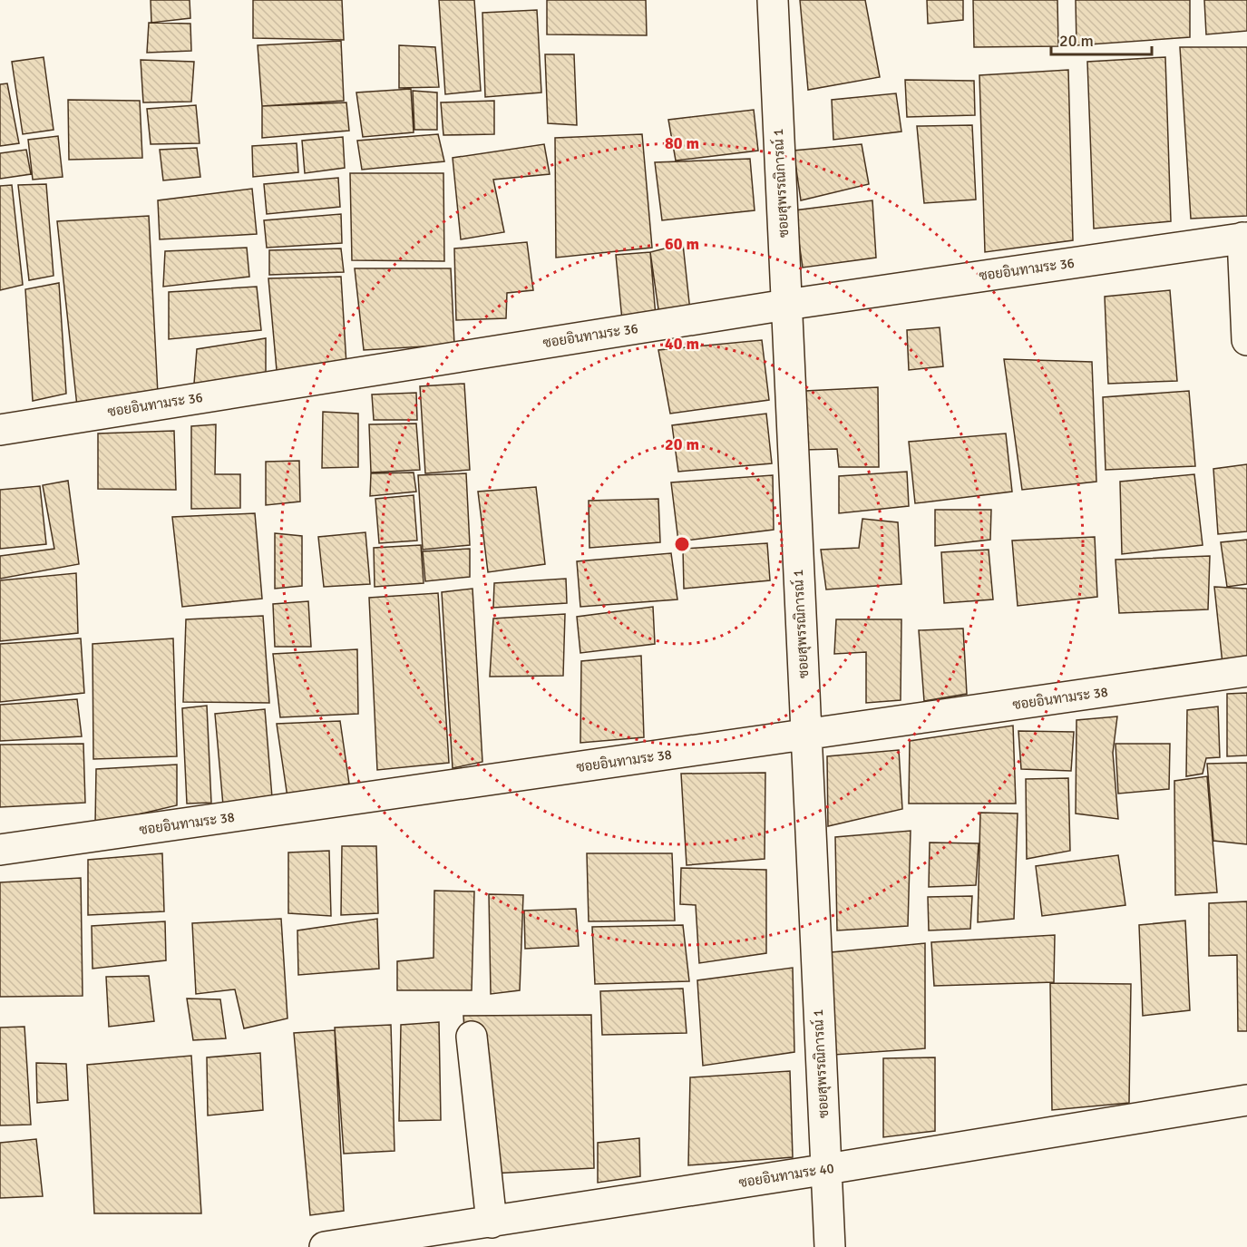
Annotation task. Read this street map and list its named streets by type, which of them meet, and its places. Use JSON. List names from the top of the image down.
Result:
{
  "streets": {
    "street": [
      "ซอยสุพรรณิการณ์ 1",
      "ซอยอินทามระ 36",
      "ซอยอินทามระ 38",
      "ซอยอินทามระ 40"
    ]
  },
  "crossings": [
    ["ซอยสุพรรณิการณ์ 1", "ซอยอินทามระ 36"],
    ["ซอยสุพรรณิการณ์ 1", "ซอยอินทามระ 38"],
    ["ซอยสุพรรณิการณ์ 1", "ซอยอินทามระ 40"]
  ],
  "scale_bar": "20 m",
  "rings": [
    "80 m",
    "60 m",
    "40 m",
    "20 m"
  ]
}
